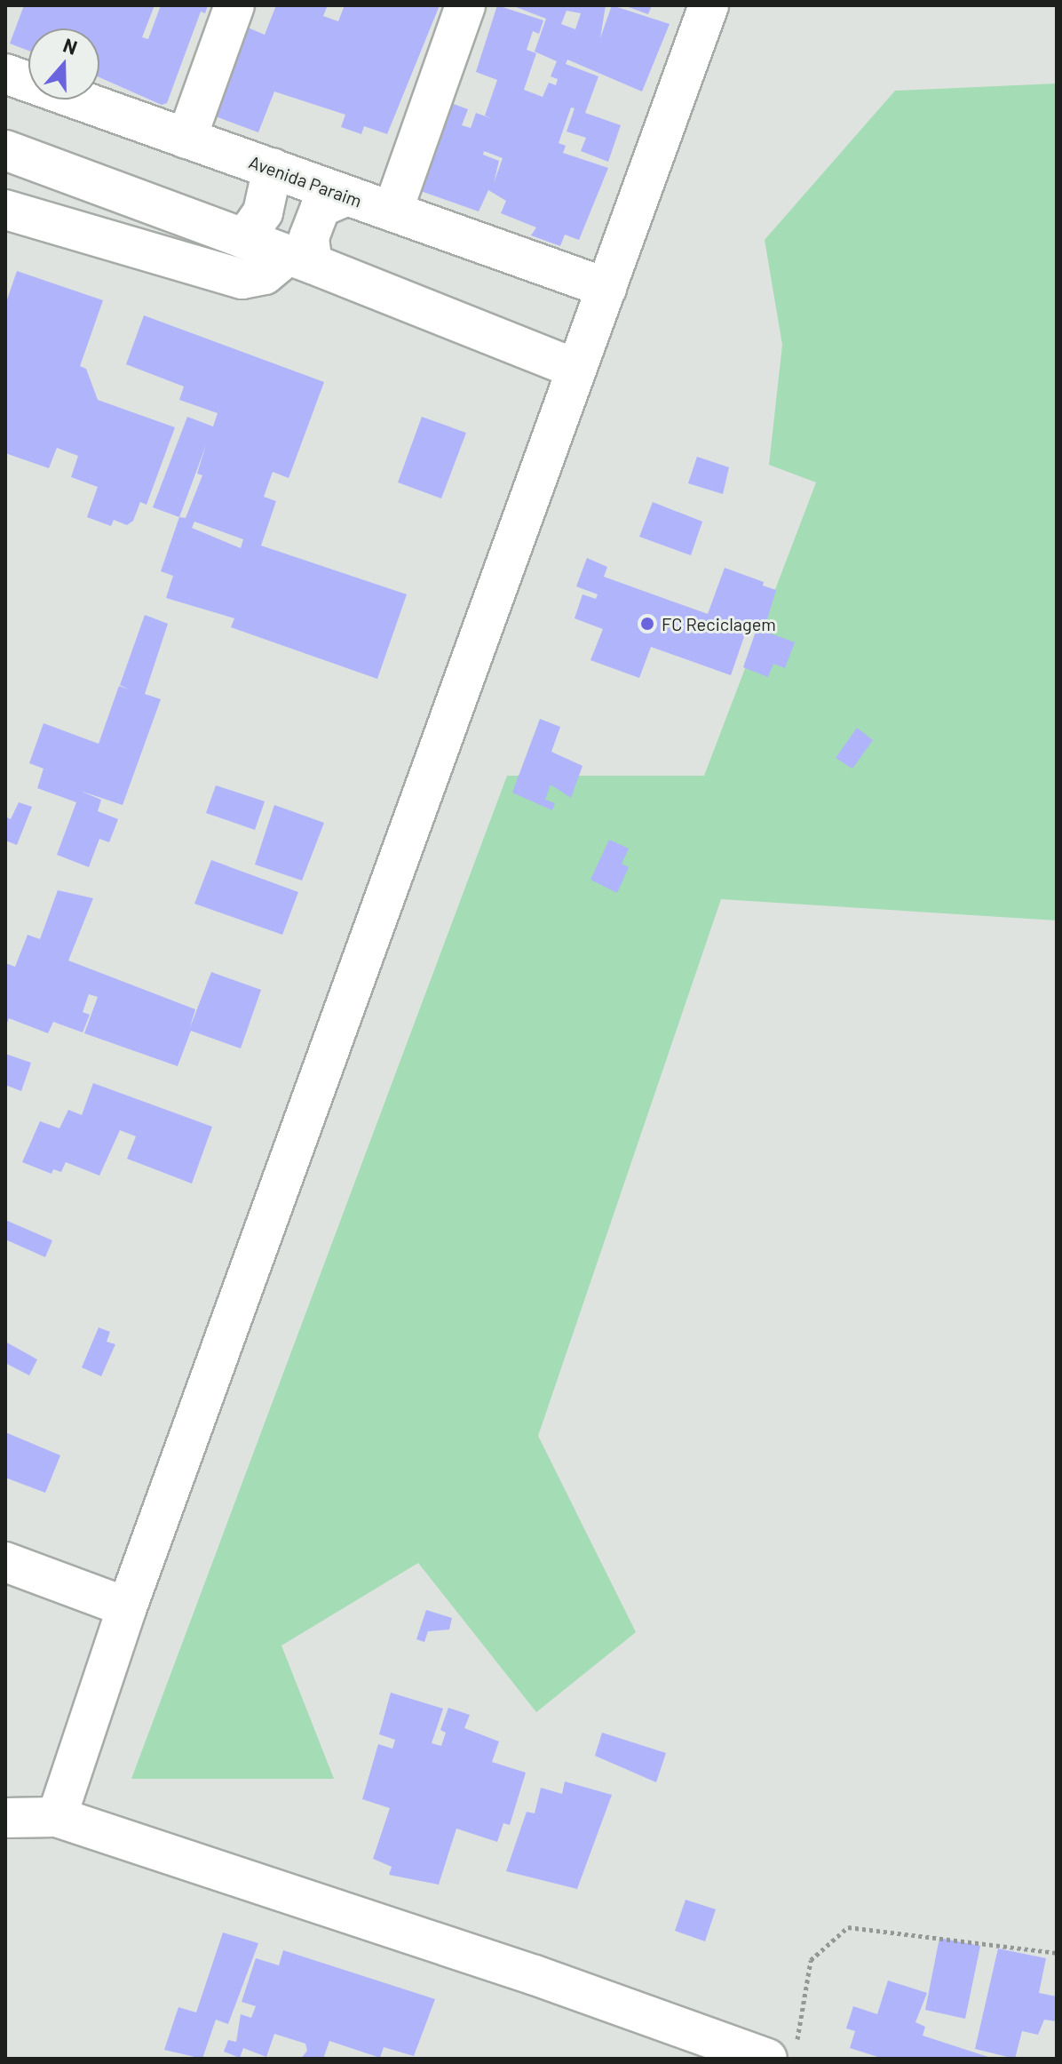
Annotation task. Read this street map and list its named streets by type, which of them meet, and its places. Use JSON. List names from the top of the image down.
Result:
{
  "streets": {
    "street": ["Avenida Paraim"]
  },
  "places": ["FC Reciclagem"],
  "north": "top"
}
